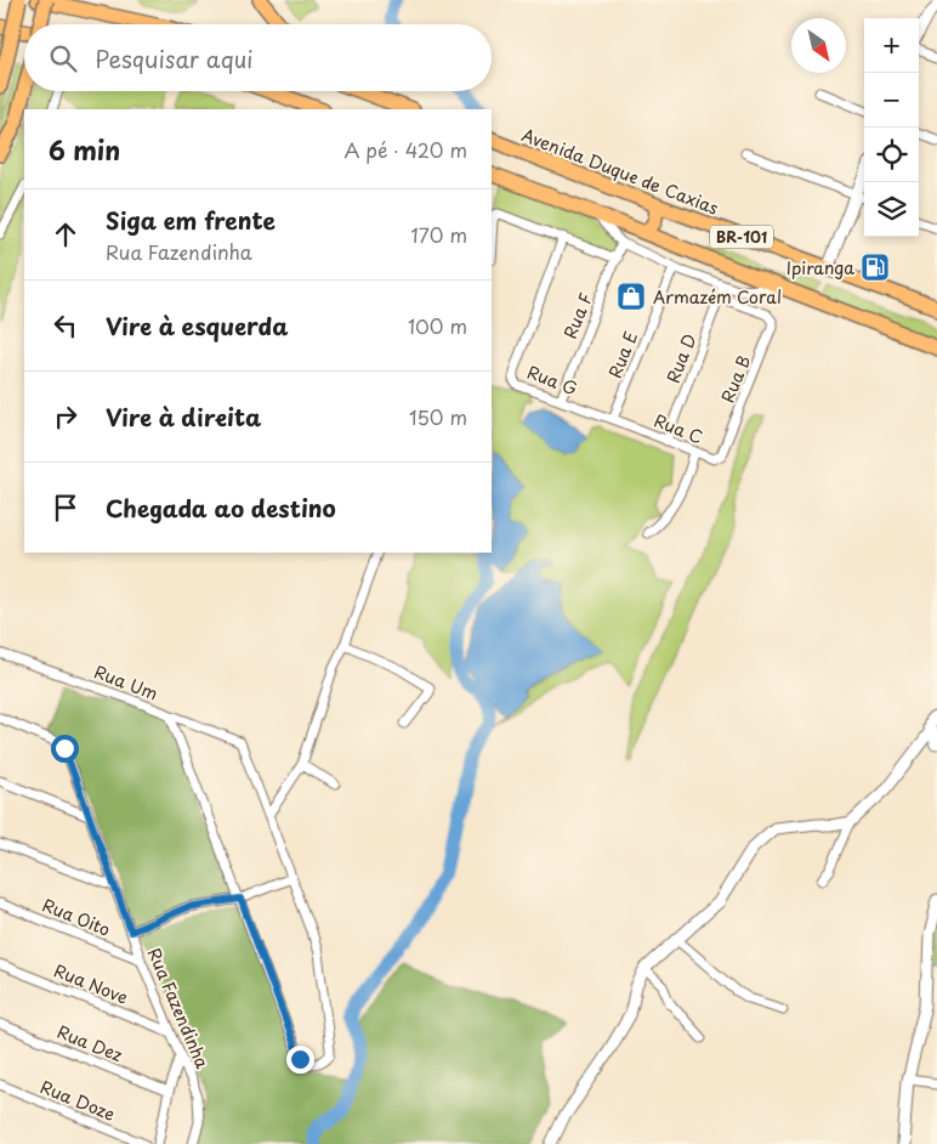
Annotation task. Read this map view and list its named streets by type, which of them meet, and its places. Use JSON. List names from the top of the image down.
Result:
{
  "streets": {
    "highway": ["Avenida Duque de Caxias", "BR-101"],
    "street": [
      "Rua F",
      "Rua E",
      "Rua D",
      "Rua B",
      "Rua G",
      "Rua C",
      "Rua Um",
      "Rua Oito",
      "Rua Nove",
      "Rua Fazendinha",
      "Rua Dez",
      "Rua Doze"
    ]
  },
  "crossings": [
    ["BR-101", "Rua F"],
    ["BR-101", "Rua E"],
    ["BR-101", "Rua D"],
    ["Rua F", "Rua G"],
    ["Rua E", "Rua G"],
    ["Rua D", "Rua B"],
    ["Rua D", "Rua C"],
    ["Rua B", "Rua C"],
    ["Rua G", "Rua C"],
    ["Rua Oito", "Rua Fazendinha"],
    ["Rua Nove", "Rua Fazendinha"]
  ],
  "places": {
    "fuel station": ["Ipiranga"],
    "shop": ["Armazém Coral"]
  },
  "north": "bottom right",
  "page": {
    "map_buttons": ["+", "−"],
    "search": "Pesquisar aqui",
    "heading": ["6 min", "A pé · 420 m"],
    "list": [
      ["Siga em frente", "Rua Fazendinha", "170 m"],
      ["Vire à esquerda", "100 m"],
      ["Vire à direita", "150 m"],
      "Chegada ao destino"
    ]
  }
}
